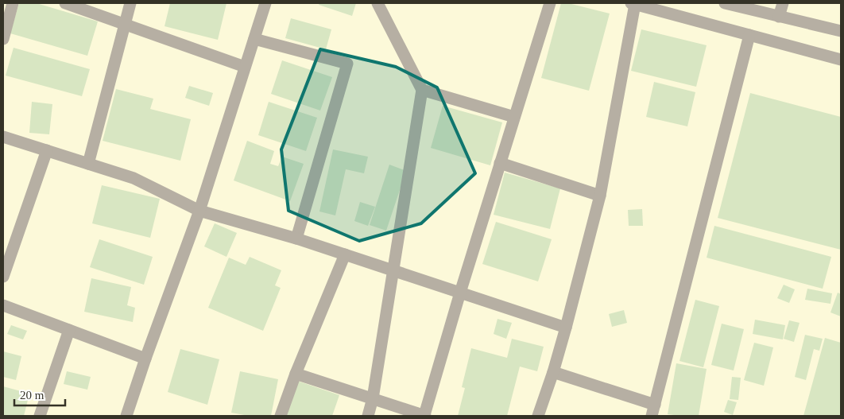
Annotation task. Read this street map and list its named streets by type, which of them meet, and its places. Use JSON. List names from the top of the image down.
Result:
{
  "scale_bar": "20 m"
}
